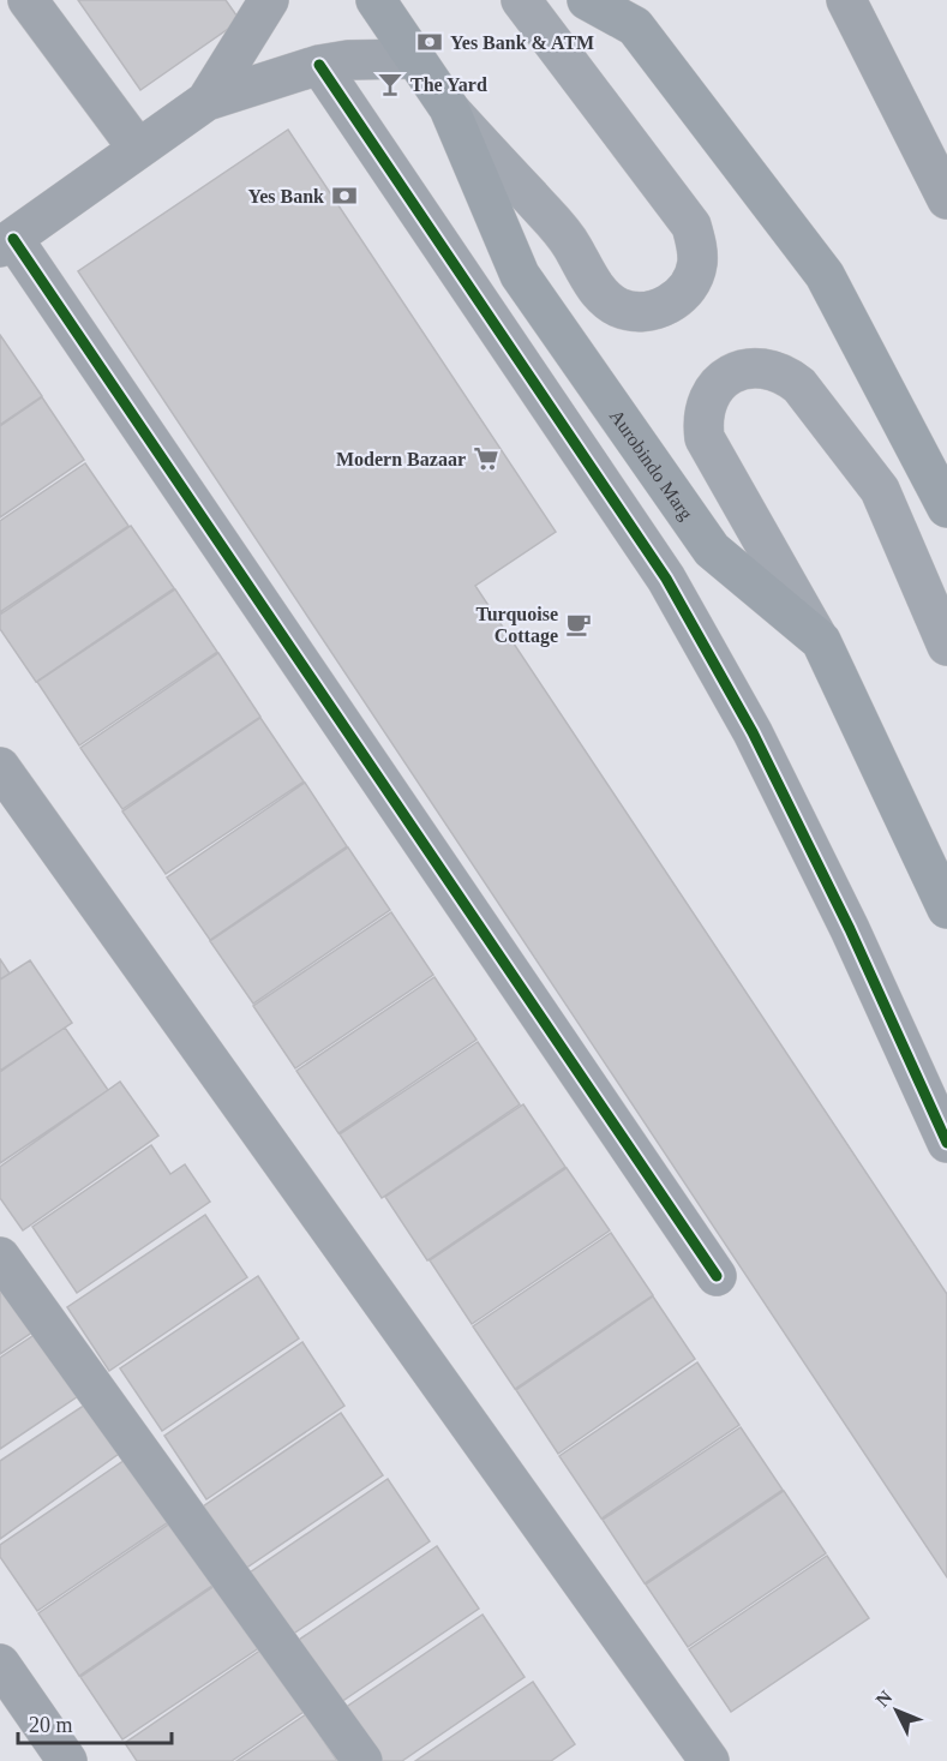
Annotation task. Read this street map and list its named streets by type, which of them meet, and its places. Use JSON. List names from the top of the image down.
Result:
{
  "streets": {
    "highway": ["Aurobindo Marg"]
  },
  "places": {
    "bank": ["Yes Bank & ATM", "Yes Bank"],
    "bar": ["The Yard"],
    "supermarket": ["Modern Bazaar"],
    "cafe": ["Turquoise Cottage"]
  },
  "scale_bar": "20 m",
  "north": "top left"
}
